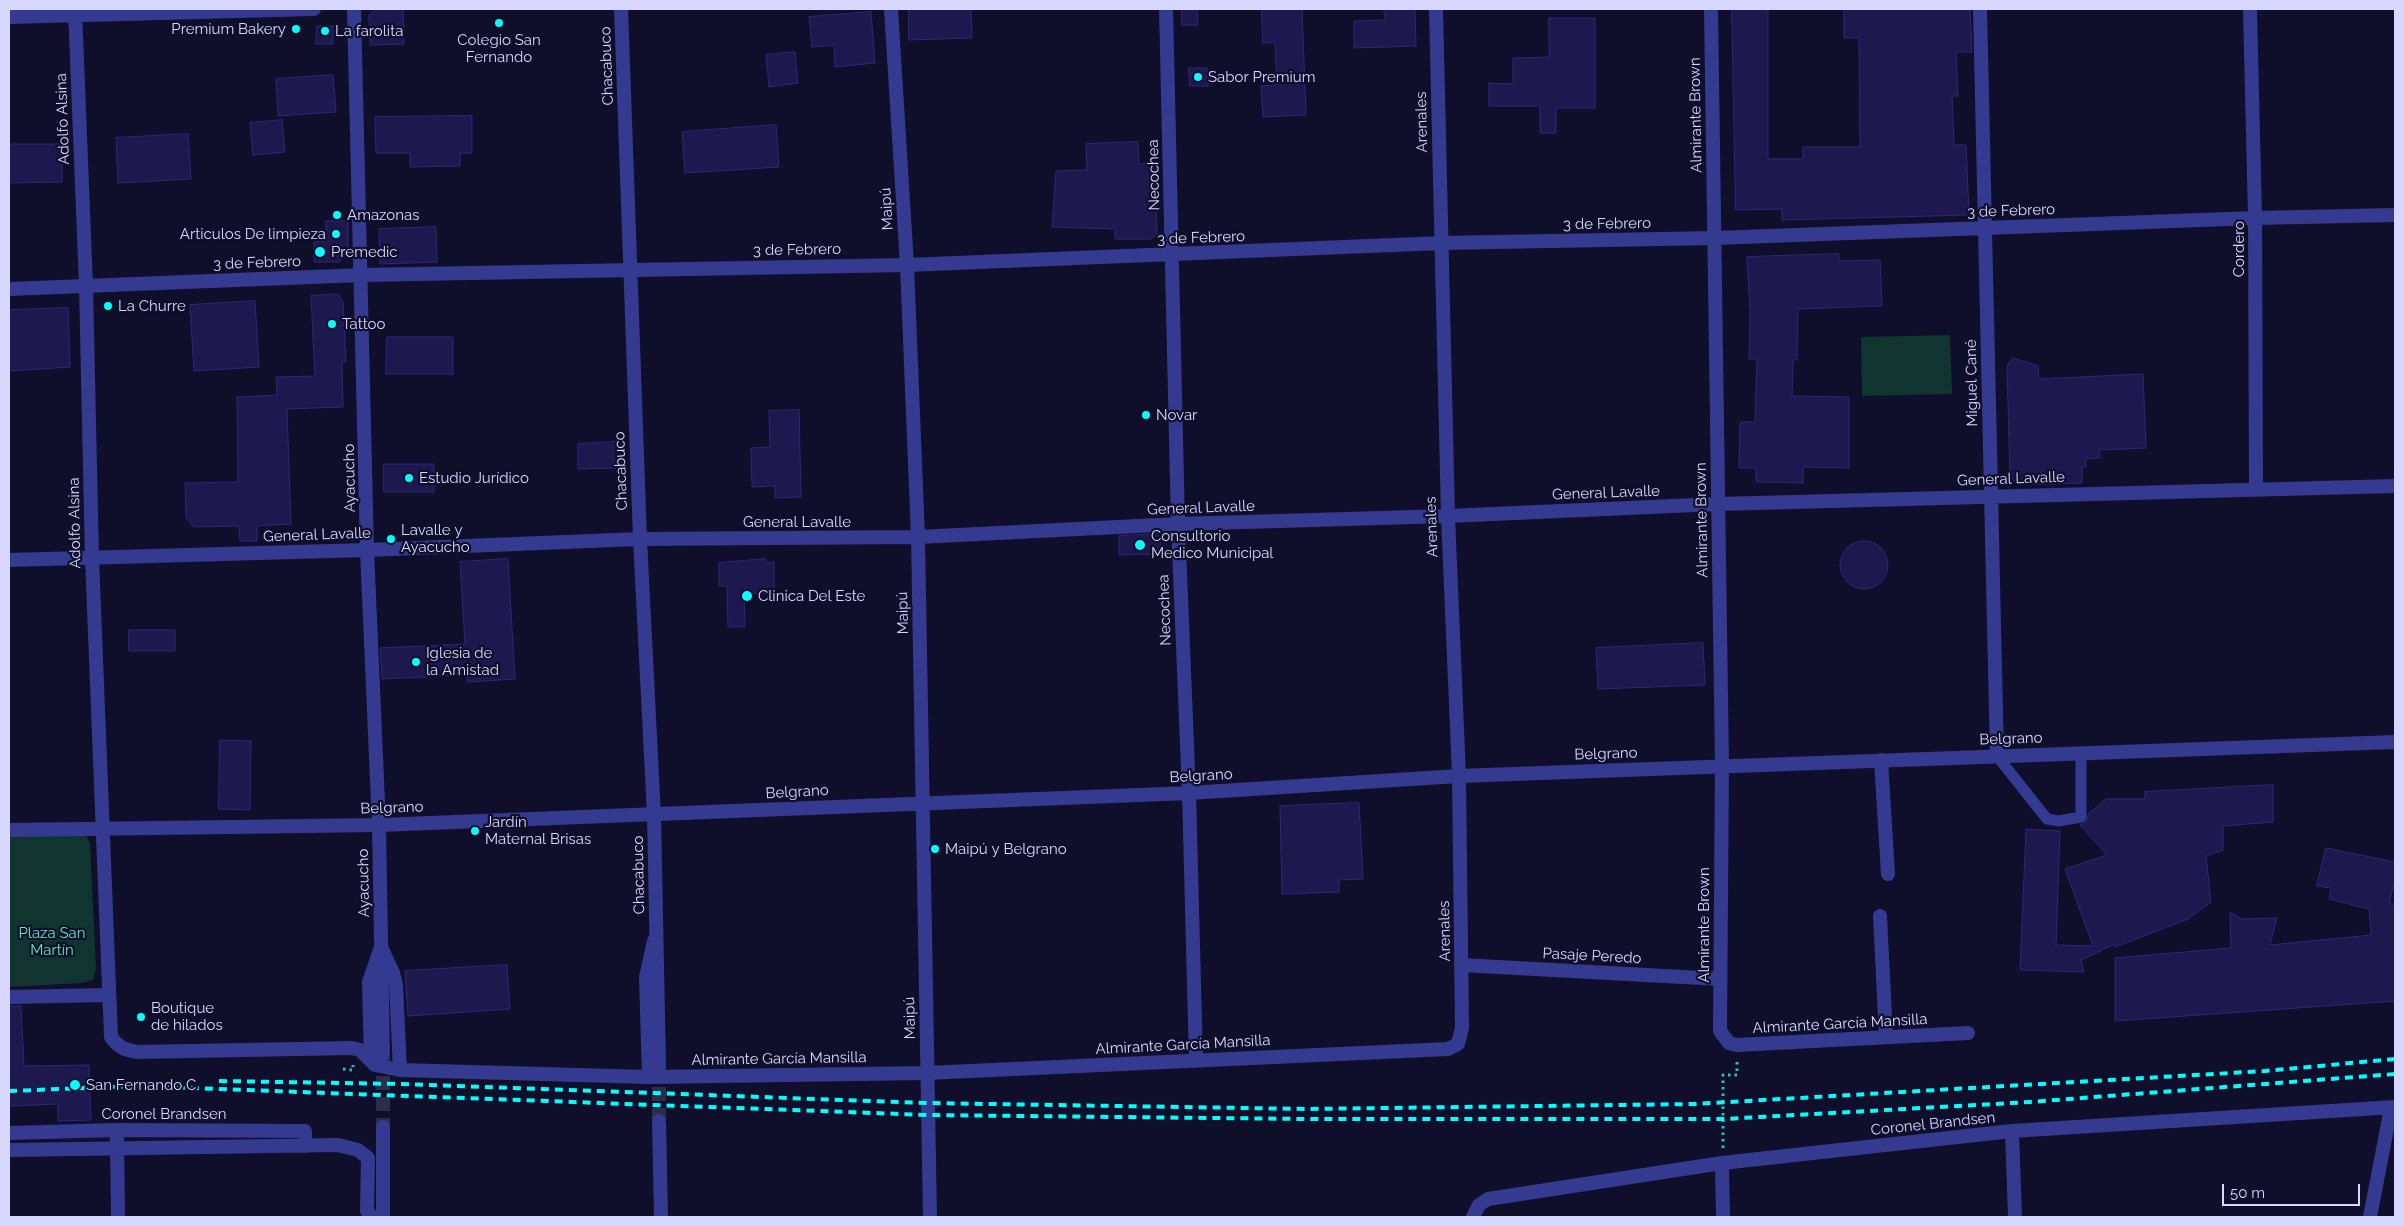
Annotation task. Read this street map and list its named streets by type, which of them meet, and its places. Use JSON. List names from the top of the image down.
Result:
{
  "streets": {
    "street": [
      "Chacabuco",
      "Almirante Brown",
      "Adolfo Alsina",
      "Arenales",
      "Necochea",
      "Maipú",
      "3 de Febrero",
      "Cordero",
      "Miguel Cané",
      "Ayacucho",
      "General Lavalle",
      "Belgrano",
      "Pasaje Peredo",
      "Almirante García Mansilla",
      "Coronel Brandsen"
    ]
  },
  "crossings": [
    ["Chacabuco", "3 de Febrero"],
    ["Chacabuco", "General Lavalle"],
    ["Chacabuco", "Belgrano"],
    ["Chacabuco", "Almirante García Mansilla"],
    ["Almirante Brown", "3 de Febrero"],
    ["Almirante Brown", "General Lavalle"],
    ["Almirante Brown", "Belgrano"],
    ["Almirante Brown", "Pasaje Peredo"],
    ["Almirante Brown", "Almirante García Mansilla"],
    ["Adolfo Alsina", "3 de Febrero"],
    ["Adolfo Alsina", "General Lavalle"],
    ["Adolfo Alsina", "Belgrano"],
    ["Adolfo Alsina", "Almirante García Mansilla"],
    ["Arenales", "3 de Febrero"],
    ["Arenales", "General Lavalle"],
    ["Arenales", "Belgrano"],
    ["Arenales", "Pasaje Peredo"],
    ["Arenales", "Almirante García Mansilla"],
    ["Necochea", "3 de Febrero"],
    ["Necochea", "General Lavalle"],
    ["Necochea", "Belgrano"],
    ["Necochea", "Almirante García Mansilla"],
    ["Maipú", "3 de Febrero"],
    ["Maipú", "General Lavalle"],
    ["Maipú", "Belgrano"],
    ["Maipú", "Almirante García Mansilla"],
    ["3 de Febrero", "Cordero"],
    ["3 de Febrero", "Miguel Cané"],
    ["3 de Febrero", "Ayacucho"],
    ["Cordero", "General Lavalle"],
    ["Miguel Cané", "General Lavalle"],
    ["Miguel Cané", "Belgrano"],
    ["Ayacucho", "General Lavalle"],
    ["Ayacucho", "Belgrano"],
    ["Ayacucho", "Almirante García Mansilla"]
  ],
  "parks": ["Plaza San Martín"],
  "places": [
    "Colegio San Fernando",
    "Premium Bakery",
    "La farolita",
    "Sabor Premium",
    "Amazonas",
    "Articulos De limpieza",
    "Premedic",
    "La Churre",
    "Tattoo",
    "Novar",
    "Estudio Jurídico",
    "Lavalle y Ayacucho",
    "Consultorio Medico Municipal",
    "Clinica Del Este",
    "Iglesia de la Amistad",
    "Jardín Maternal Brisas",
    "Maipú y Belgrano",
    "Boutique de hilados",
    "San Fernando C"
  ],
  "scale_bar": "50 m"
}
